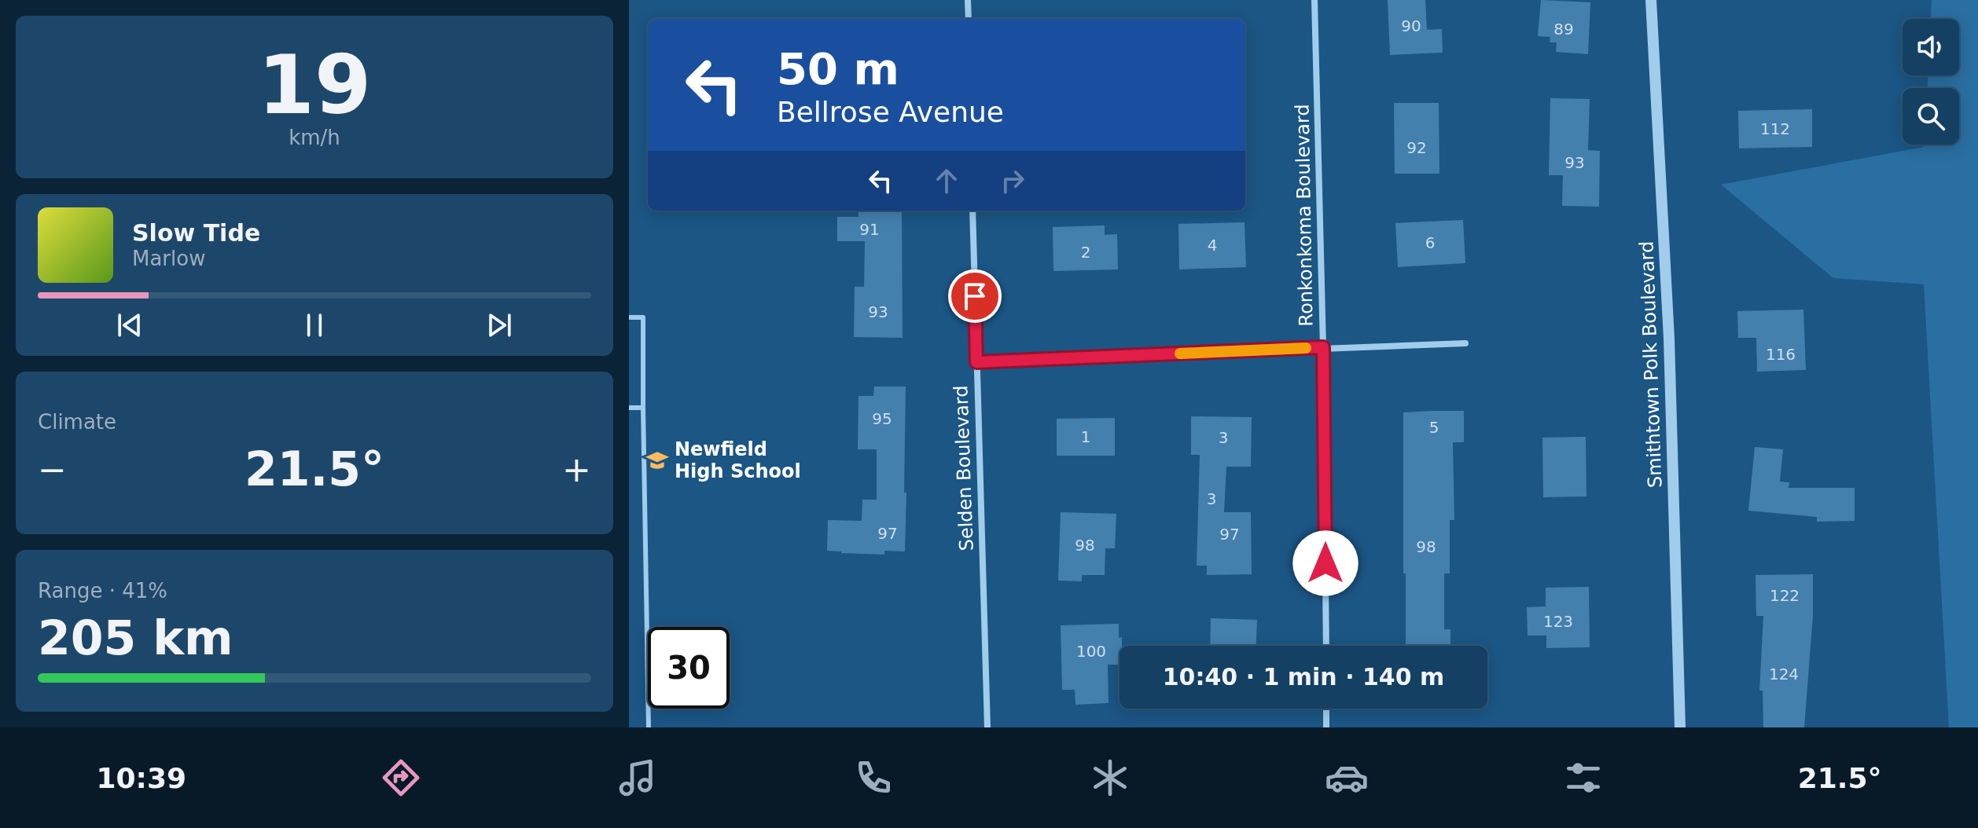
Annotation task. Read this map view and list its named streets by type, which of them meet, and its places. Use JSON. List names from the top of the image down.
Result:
{
  "streets": {
    "street": ["Ronkonkoma Boulevard", "Smithtown Polk Boulevard", "Selden Boulevard"]
  },
  "places": {
    "school or university": ["Newfield High School"]
  },
  "house_numbers": [
    "90",
    "89",
    "112",
    "92",
    "93",
    "91",
    "6",
    "4",
    "2",
    "93",
    "116",
    "95",
    "5",
    "1",
    "3",
    "3",
    "97",
    "97",
    "98",
    "98",
    "122",
    "123",
    "100",
    "124"
  ],
  "page": {
    "tile": [
      ["19", "km/h"],
      "Climate",
      ["Range · 41%", "205 km"]
    ],
    "turn": ["50 m", "Bellrose Avenue"],
    "song": ["Slow Tide", "Marlow"],
    "heat": ["−", "21.5°", "+"],
    "limit": "30",
    "trip": "10:40 · 1 min · 140 m",
    "tabs": ["10:39", "21.5°"]
  }
}
